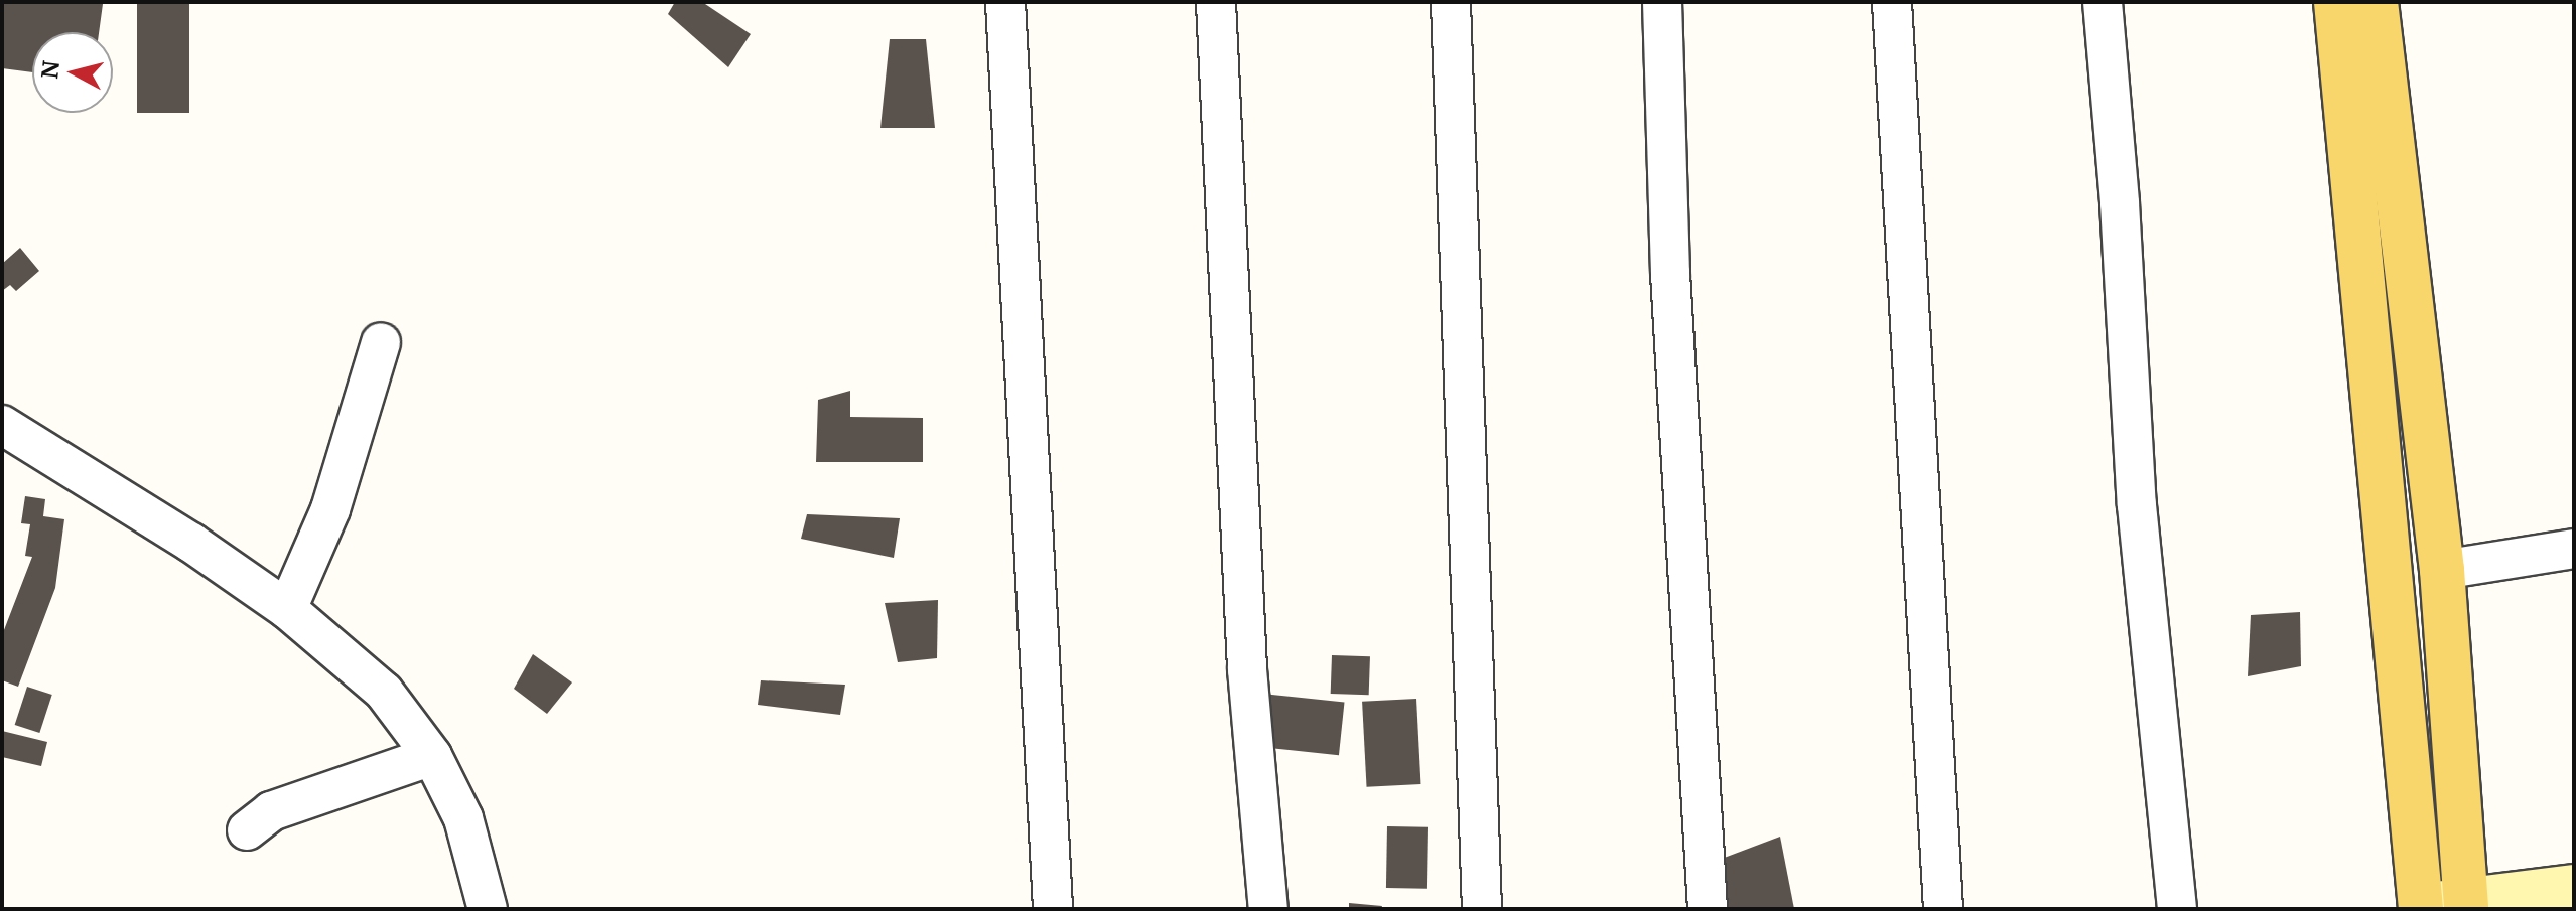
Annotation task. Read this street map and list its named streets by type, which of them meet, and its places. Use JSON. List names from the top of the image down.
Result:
{
  "north": "left"
}
